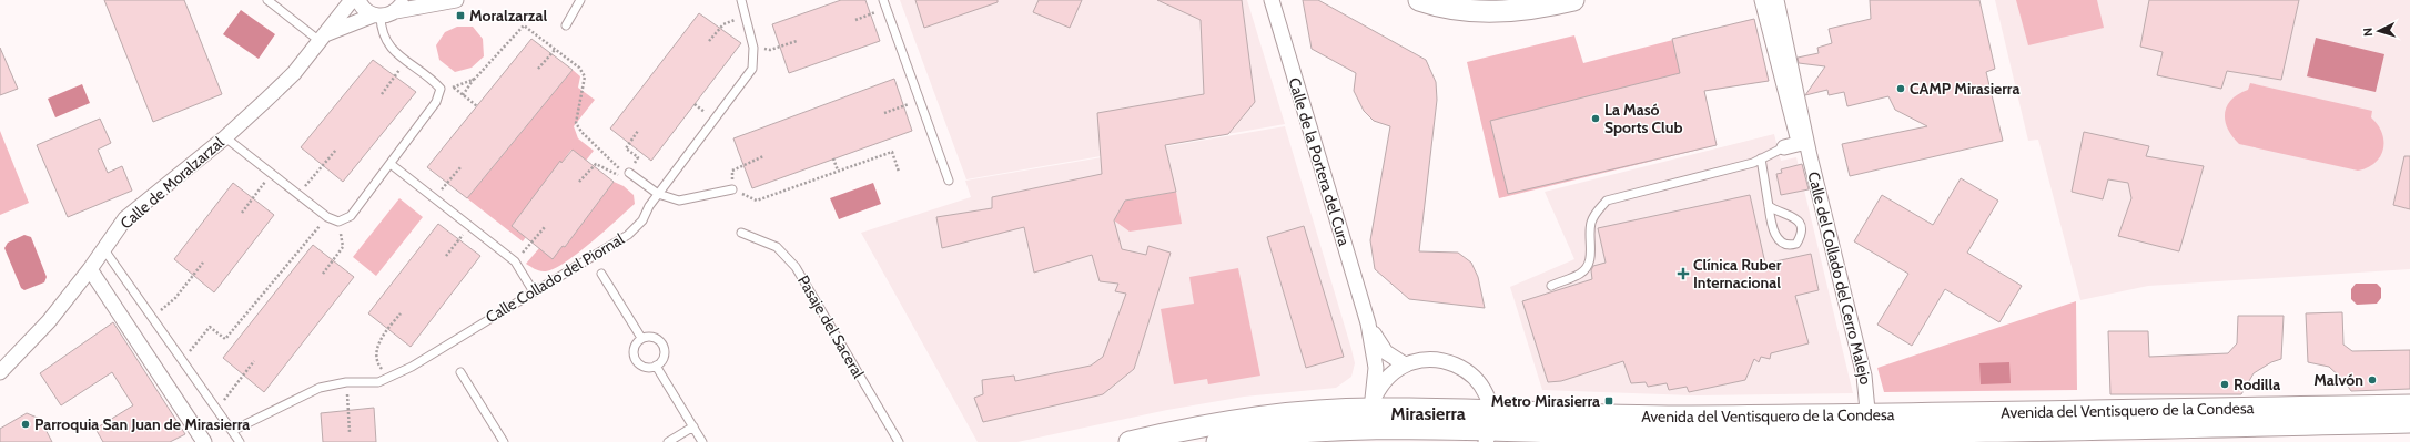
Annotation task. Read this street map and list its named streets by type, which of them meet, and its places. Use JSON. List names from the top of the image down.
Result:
{
  "streets": {
    "main road": ["Avenida del Ventisquero de la Condesa"],
    "street": ["Calle de la Portera del Cura", "Calle de Moralzarzal", "Calle del Collado del Cerro Malejo"],
    "lane": ["Calle Collado del Piornal", "Pasaje del Saceral"]
  },
  "crossings": [
    ["Calle de la Portera del Cura", "Avenida del Ventisquero de la Condesa"],
    ["Calle del Collado del Cerro Malejo", "Avenida del Ventisquero de la Condesa"]
  ],
  "districts": ["Mirasierra"],
  "places": {
    "transit": ["Moralzarzal", "Metro Mirasierra"],
    "other": [
      "CAMP Mirasierra",
      "La Masó Sports Club",
      "Malvón",
      "Rodilla",
      "Parroquia San Juan de Mirasierra"
    ],
    "health": ["Clínica Ruber Internacional"]
  },
  "north": "left"
}
